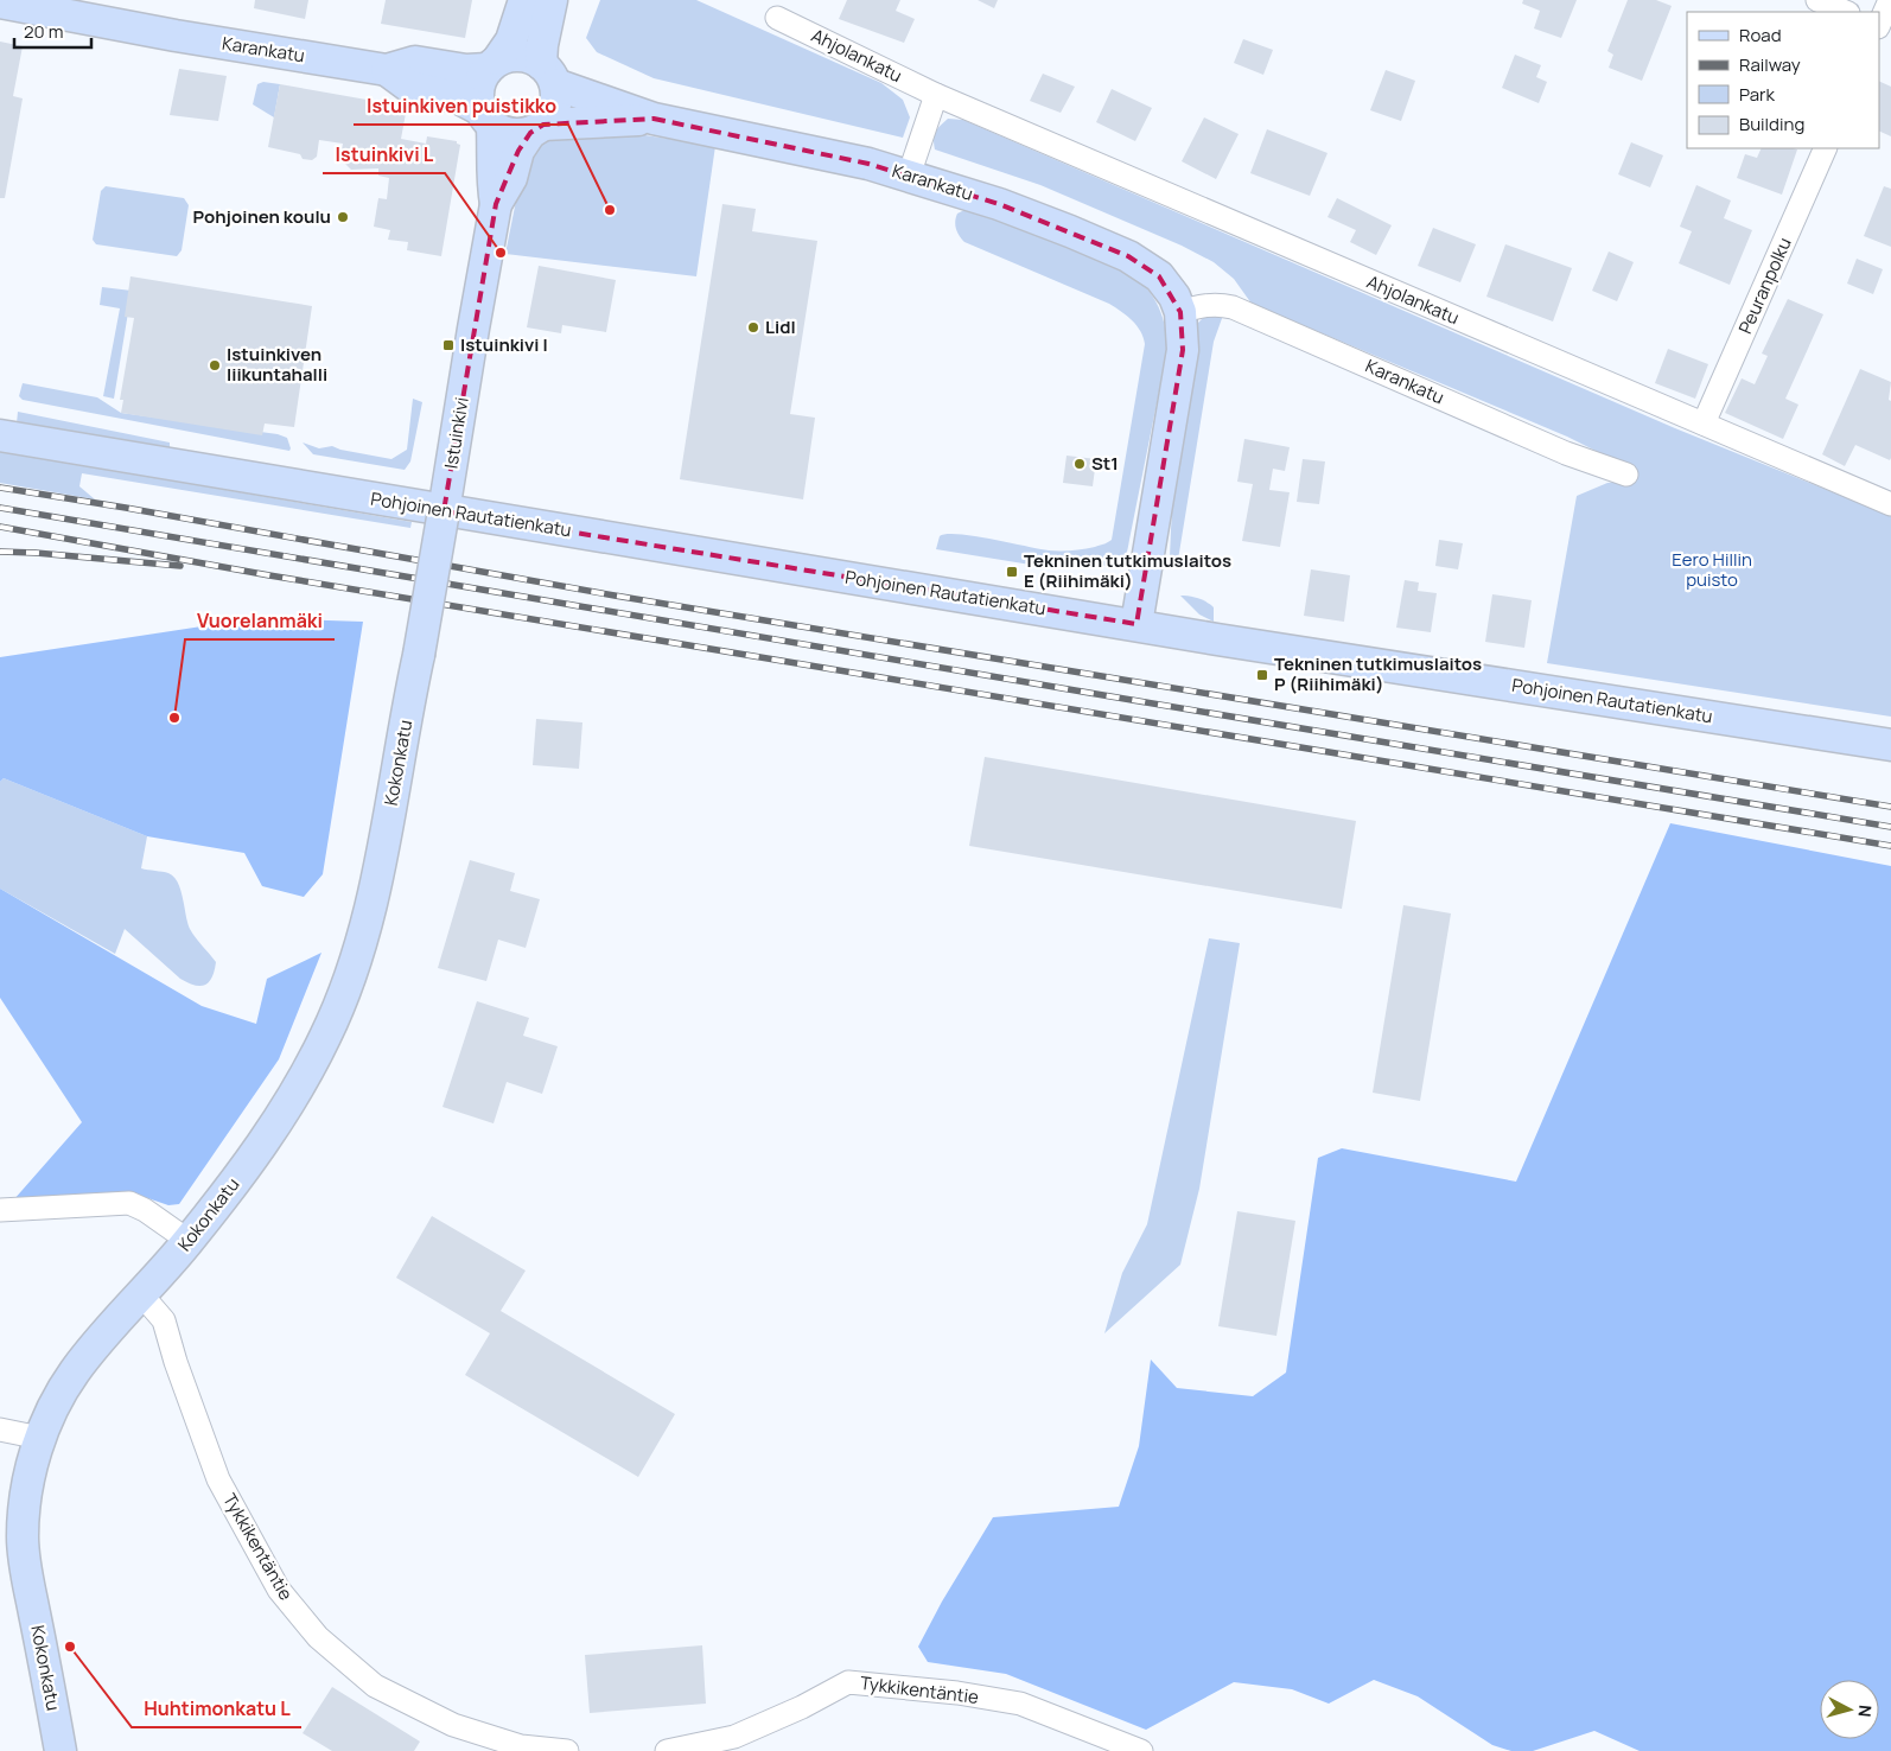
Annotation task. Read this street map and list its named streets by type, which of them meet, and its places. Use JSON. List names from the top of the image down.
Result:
{
  "streets": {
    "street": [
      "Karankatu",
      "Ahjolankatu",
      "Peuranpolku",
      "Istuinkivi",
      "Pohjoinen Rautatienkatu",
      "Kokonkatu",
      "Tykkikentäntie"
    ]
  },
  "crossings": [
    ["Karankatu", "Istuinkivi"],
    ["Karankatu", "Pohjoinen Rautatienkatu"],
    ["Ahjolankatu", "Peuranpolku"],
    ["Istuinkivi", "Kokonkatu"],
    ["Kokonkatu", "Tykkikentäntie"]
  ],
  "parks": ["Eero Hillin puisto"],
  "places": {
    "other": [
      "Istuinkiven puistikko",
      "Pohjoinen koulu",
      "Istuinkivi L",
      "Lidl",
      "Istuinkiven liikuntahalli",
      "St1",
      "Vuorelanmäki",
      "Huhtimonkatu L"
    ],
    "transit": ["Istuinkivi I", "Tekninen tutkimuslaitos E (Riihimäki)", "Tekninen tutkimuslaitos P (Riihimäki)"]
  },
  "legend": [
    "Road",
    "Railway",
    "Park",
    "Building"
  ],
  "scale_bar": "20 m",
  "north": "right"
}
